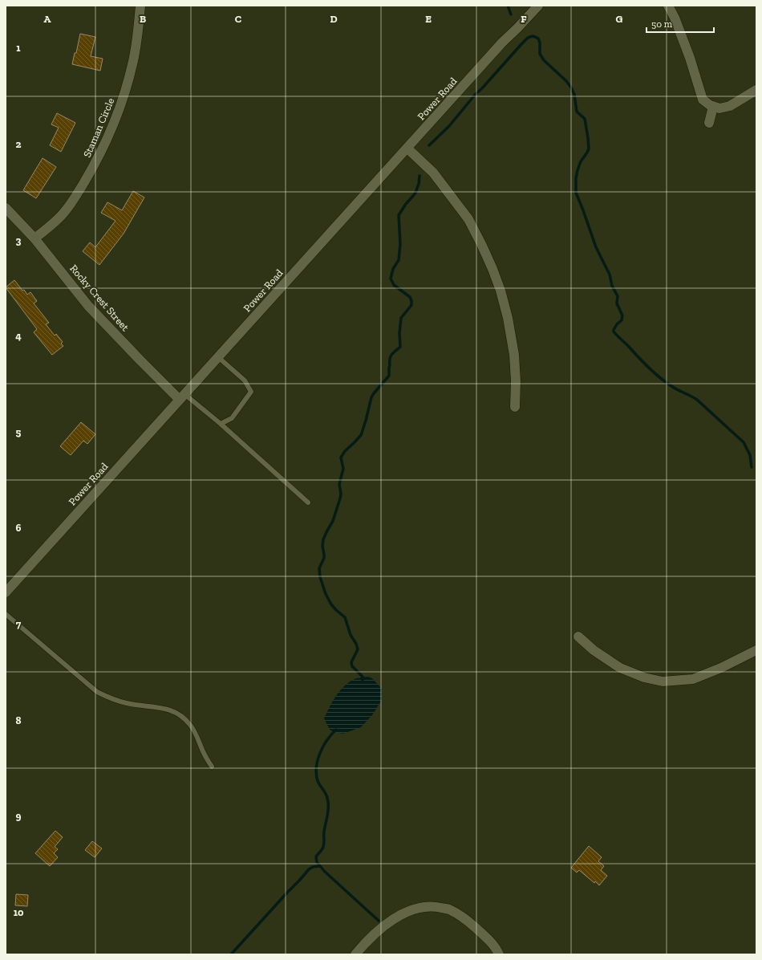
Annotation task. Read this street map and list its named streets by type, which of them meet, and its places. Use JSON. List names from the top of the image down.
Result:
{
  "streets": {
    "street": ["Power Road", "Staman Circle", "Rocky Crest Street"]
  },
  "crossings": [
    ["Power Road", "Rocky Crest Street"],
    ["Staman Circle", "Rocky Crest Street"]
  ],
  "scale_bar": "50 m",
  "grid": {
    "columns": [
      "A",
      "B",
      "C",
      "D",
      "E",
      "F",
      "G"
    ],
    "rows": [
      "1",
      "2",
      "3",
      "4",
      "5",
      "6",
      "7",
      "8",
      "9",
      "10"
    ]
  }
}
